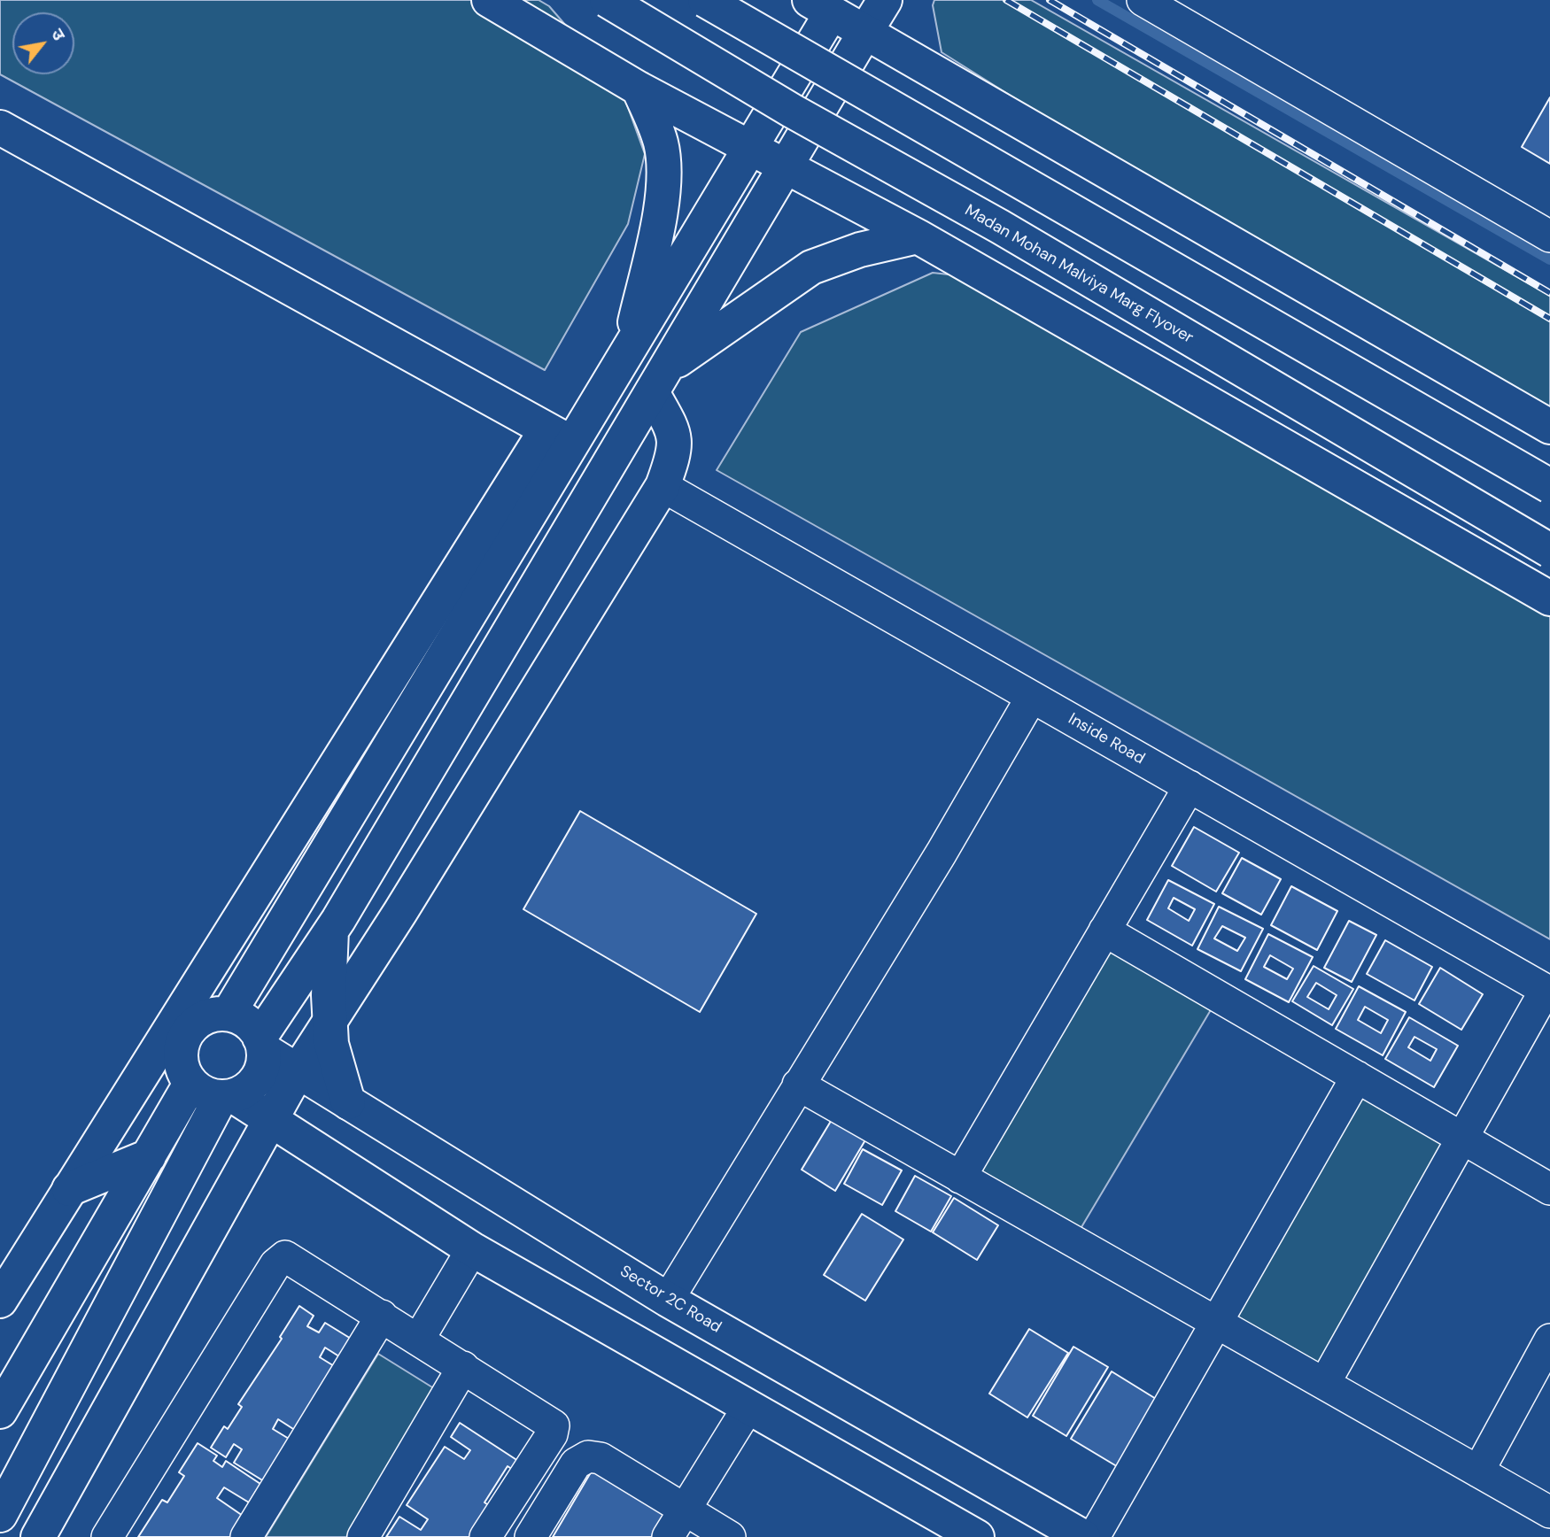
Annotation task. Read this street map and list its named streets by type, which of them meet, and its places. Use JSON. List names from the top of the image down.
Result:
{
  "streets": {
    "main road": ["Madan Mohan Malviya Marg Flyover", "Sector 2C Road"],
    "street": ["Inside Road"]
  },
  "north": "top right"
}
